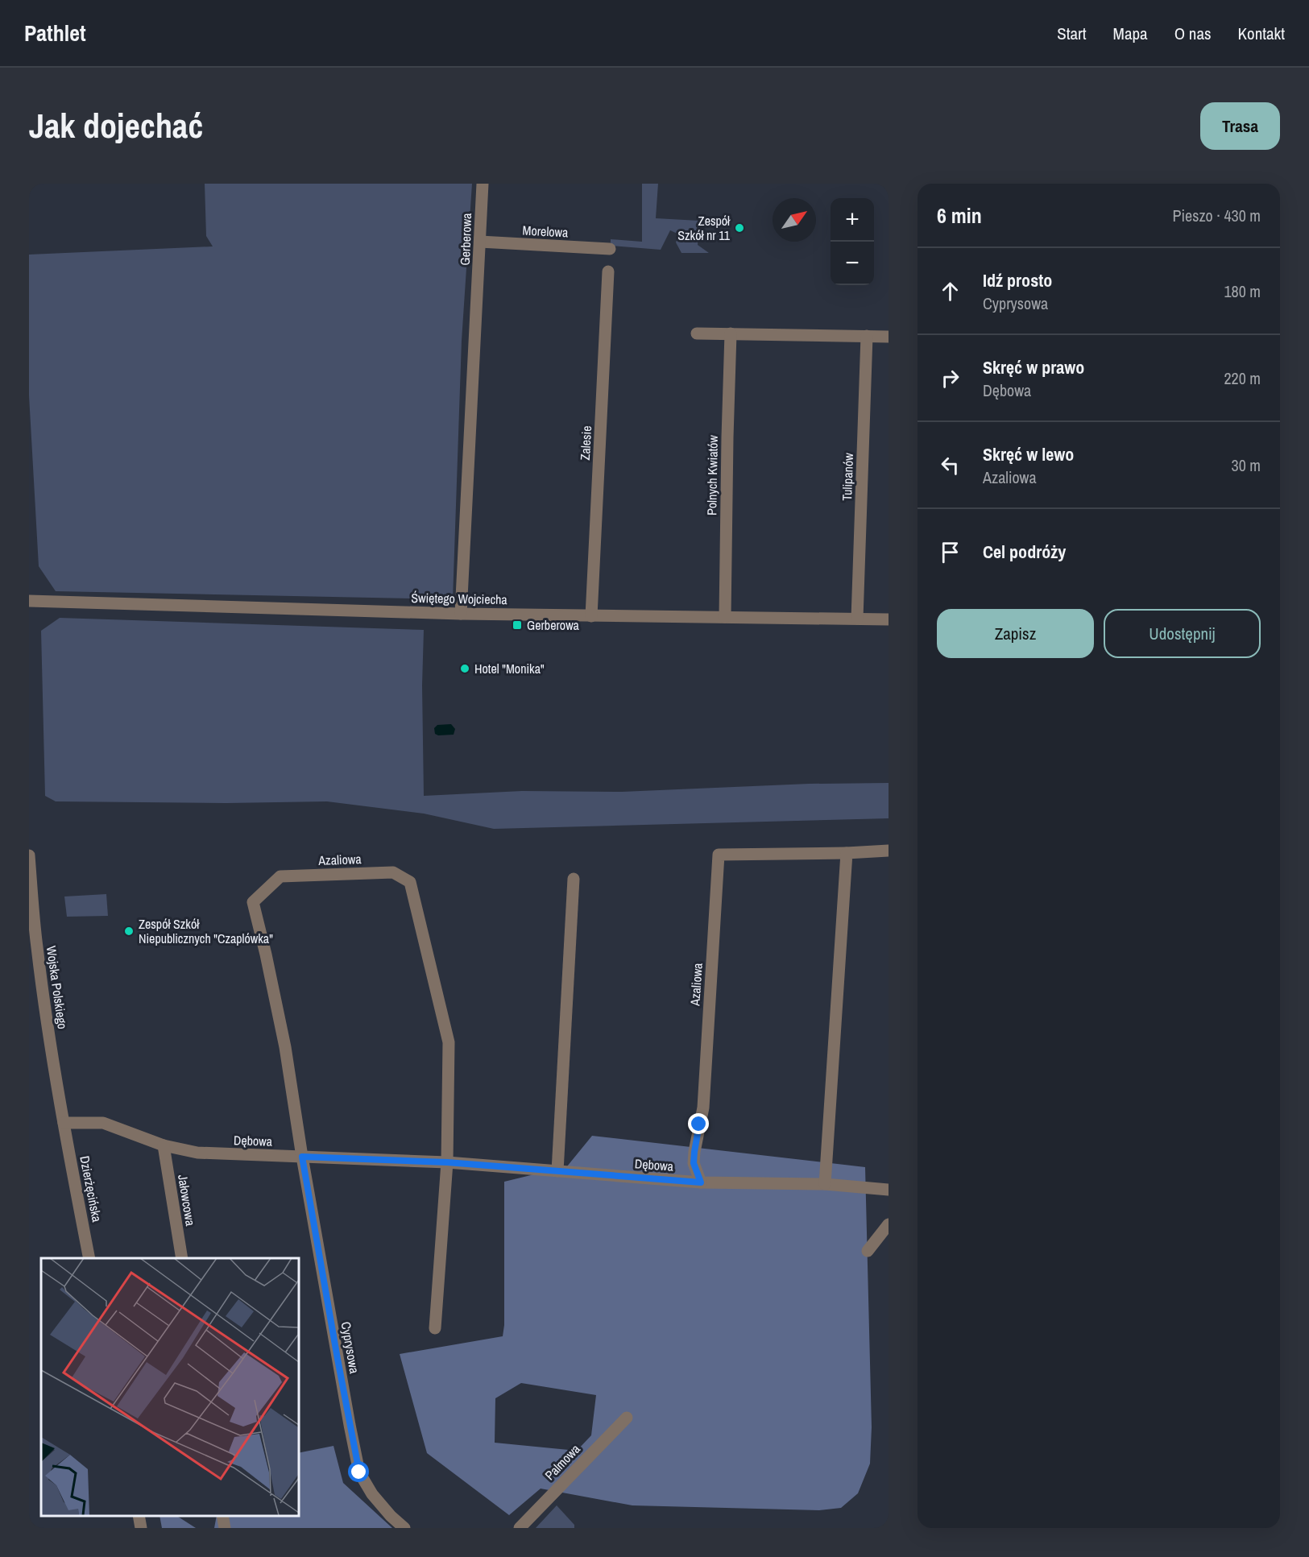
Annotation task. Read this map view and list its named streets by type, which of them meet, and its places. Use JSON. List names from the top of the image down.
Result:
{
  "streets": {
    "street": [
      "Morelowa",
      "Gerberowa",
      "Zalesie",
      "Polnych Kwiatów",
      "Tulipanów",
      "Świętego Wojciecha",
      "Azaliowa",
      "Wojska Polskiego",
      "Dębowa",
      "Dzierżęcińska",
      "Jałowcowa",
      "Cyprysowa",
      "Palmowa"
    ]
  },
  "crossings": [
    ["Morelowa", "Gerberowa"],
    ["Gerberowa", "Świętego Wojciecha"],
    ["Zalesie", "Świętego Wojciecha"],
    ["Polnych Kwiatów", "Świętego Wojciecha"],
    ["Tulipanów", "Świętego Wojciecha"],
    ["Azaliowa", "Dębowa"],
    ["Azaliowa", "Cyprysowa"],
    ["Wojska Polskiego", "Dębowa"],
    ["Wojska Polskiego", "Dzierżęcińska"],
    ["Dębowa", "Dzierżęcińska"],
    ["Dębowa", "Jałowcowa"],
    ["Dębowa", "Cyprysowa"]
  ],
  "places": {
    "other": ["Zespół Szkół nr 11", "Hotel \"Monika\"", "Zespół Szkół Niepublicznych \"Czaplówka\""],
    "transit": ["Gerberowa"]
  },
  "north": "top right",
  "page": {
    "header": "Pathlet",
    "nav": [
      "Start",
      "Mapa",
      "O nas",
      "Kontakt"
    ],
    "buttons": [
      "Trasa",
      ["Zapisz", "Udostępnij"]
    ],
    "title": "Jak dojechać",
    "heading": ["6 min", "Pieszo · 430 m"],
    "map_buttons": ["+", "−"],
    "list": [
      ["Idź prosto", "Cyprysowa", "180 m"],
      ["Skręć w prawo", "Dębowa", "220 m"],
      ["Skręć w lewo", "Azaliowa", "30 m"],
      "Cel podróży"
    ]
  }
}
